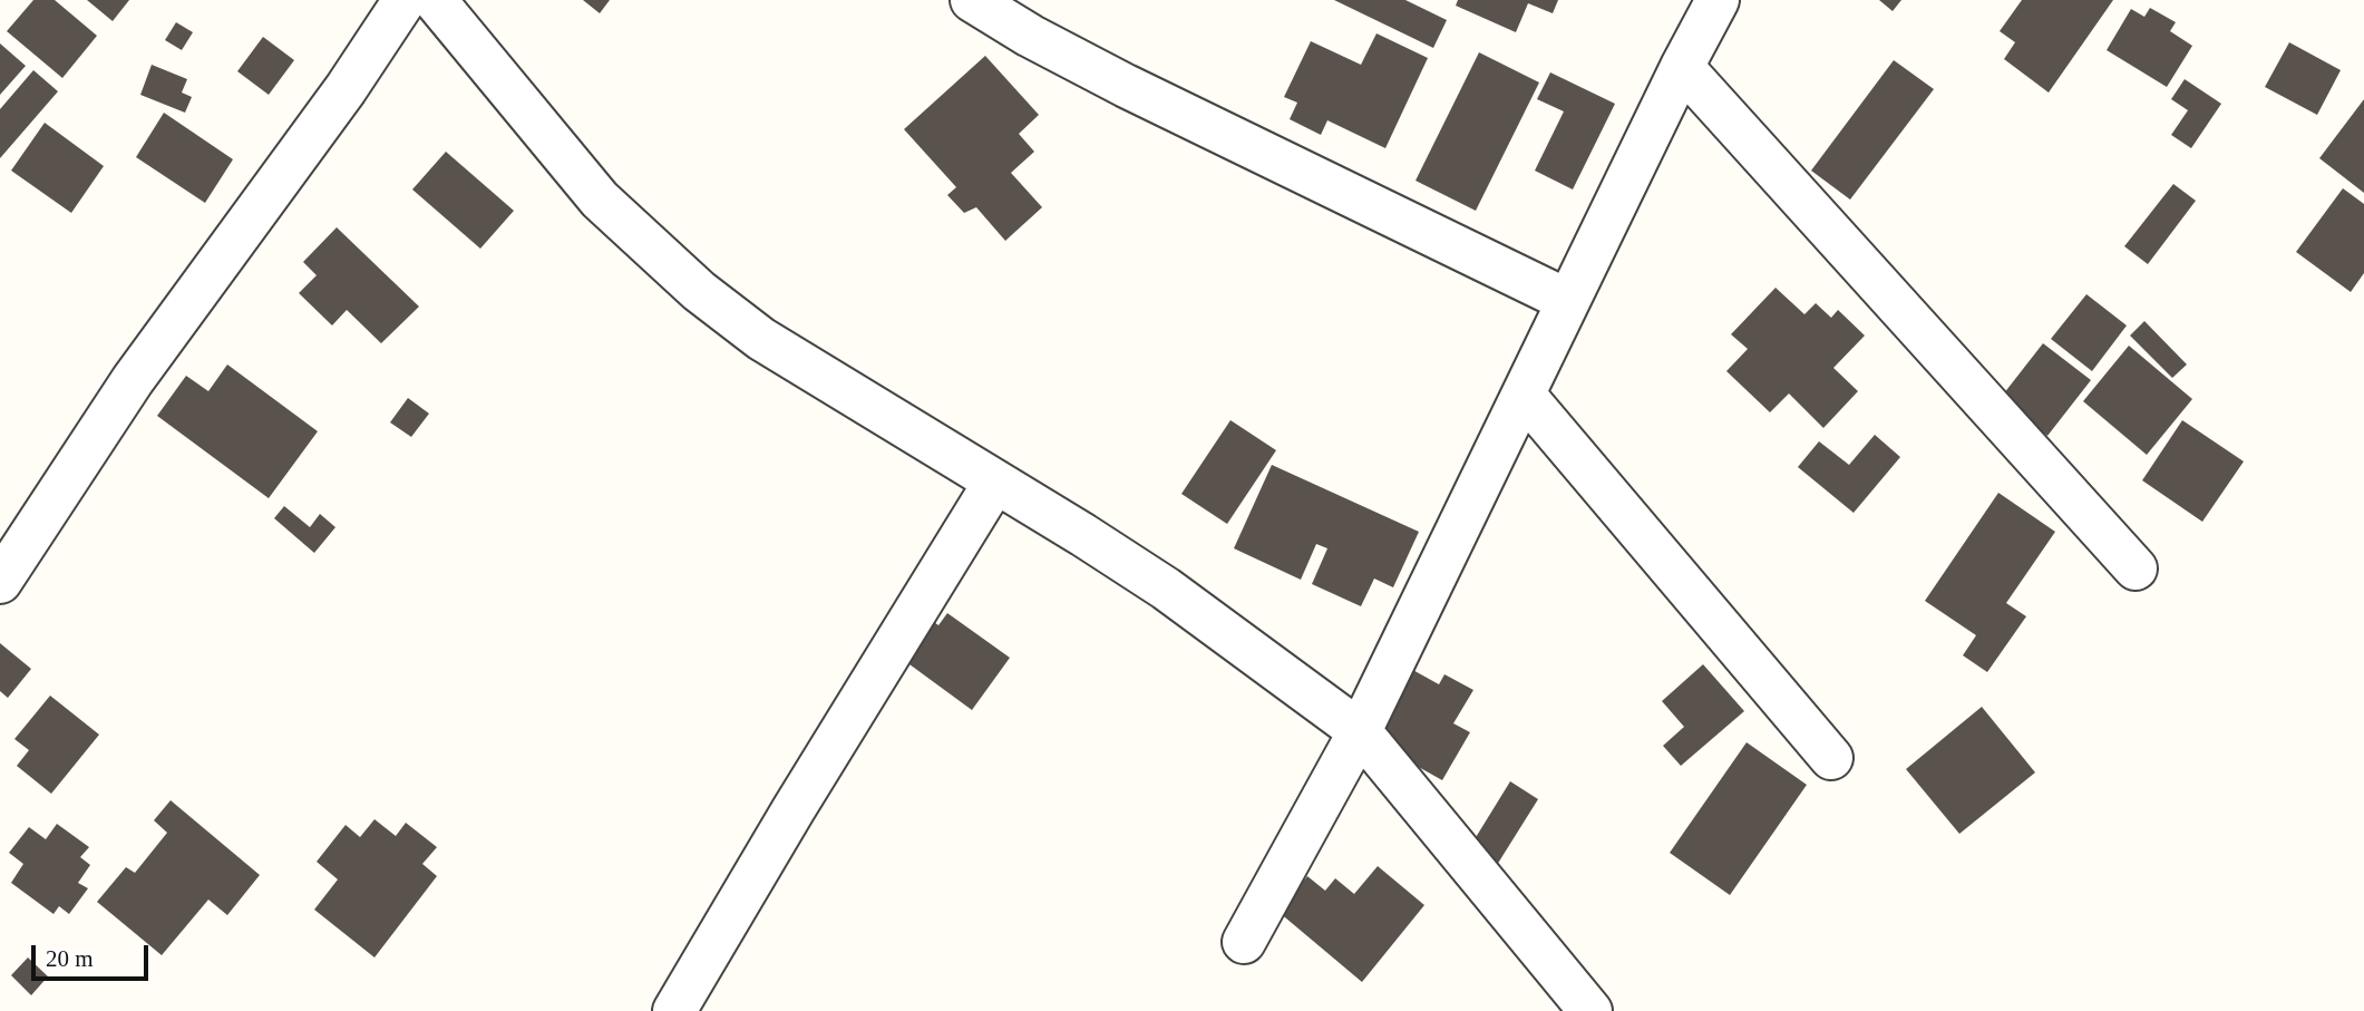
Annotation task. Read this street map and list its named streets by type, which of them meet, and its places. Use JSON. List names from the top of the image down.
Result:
{
  "scale_bar": "20 m"
}
